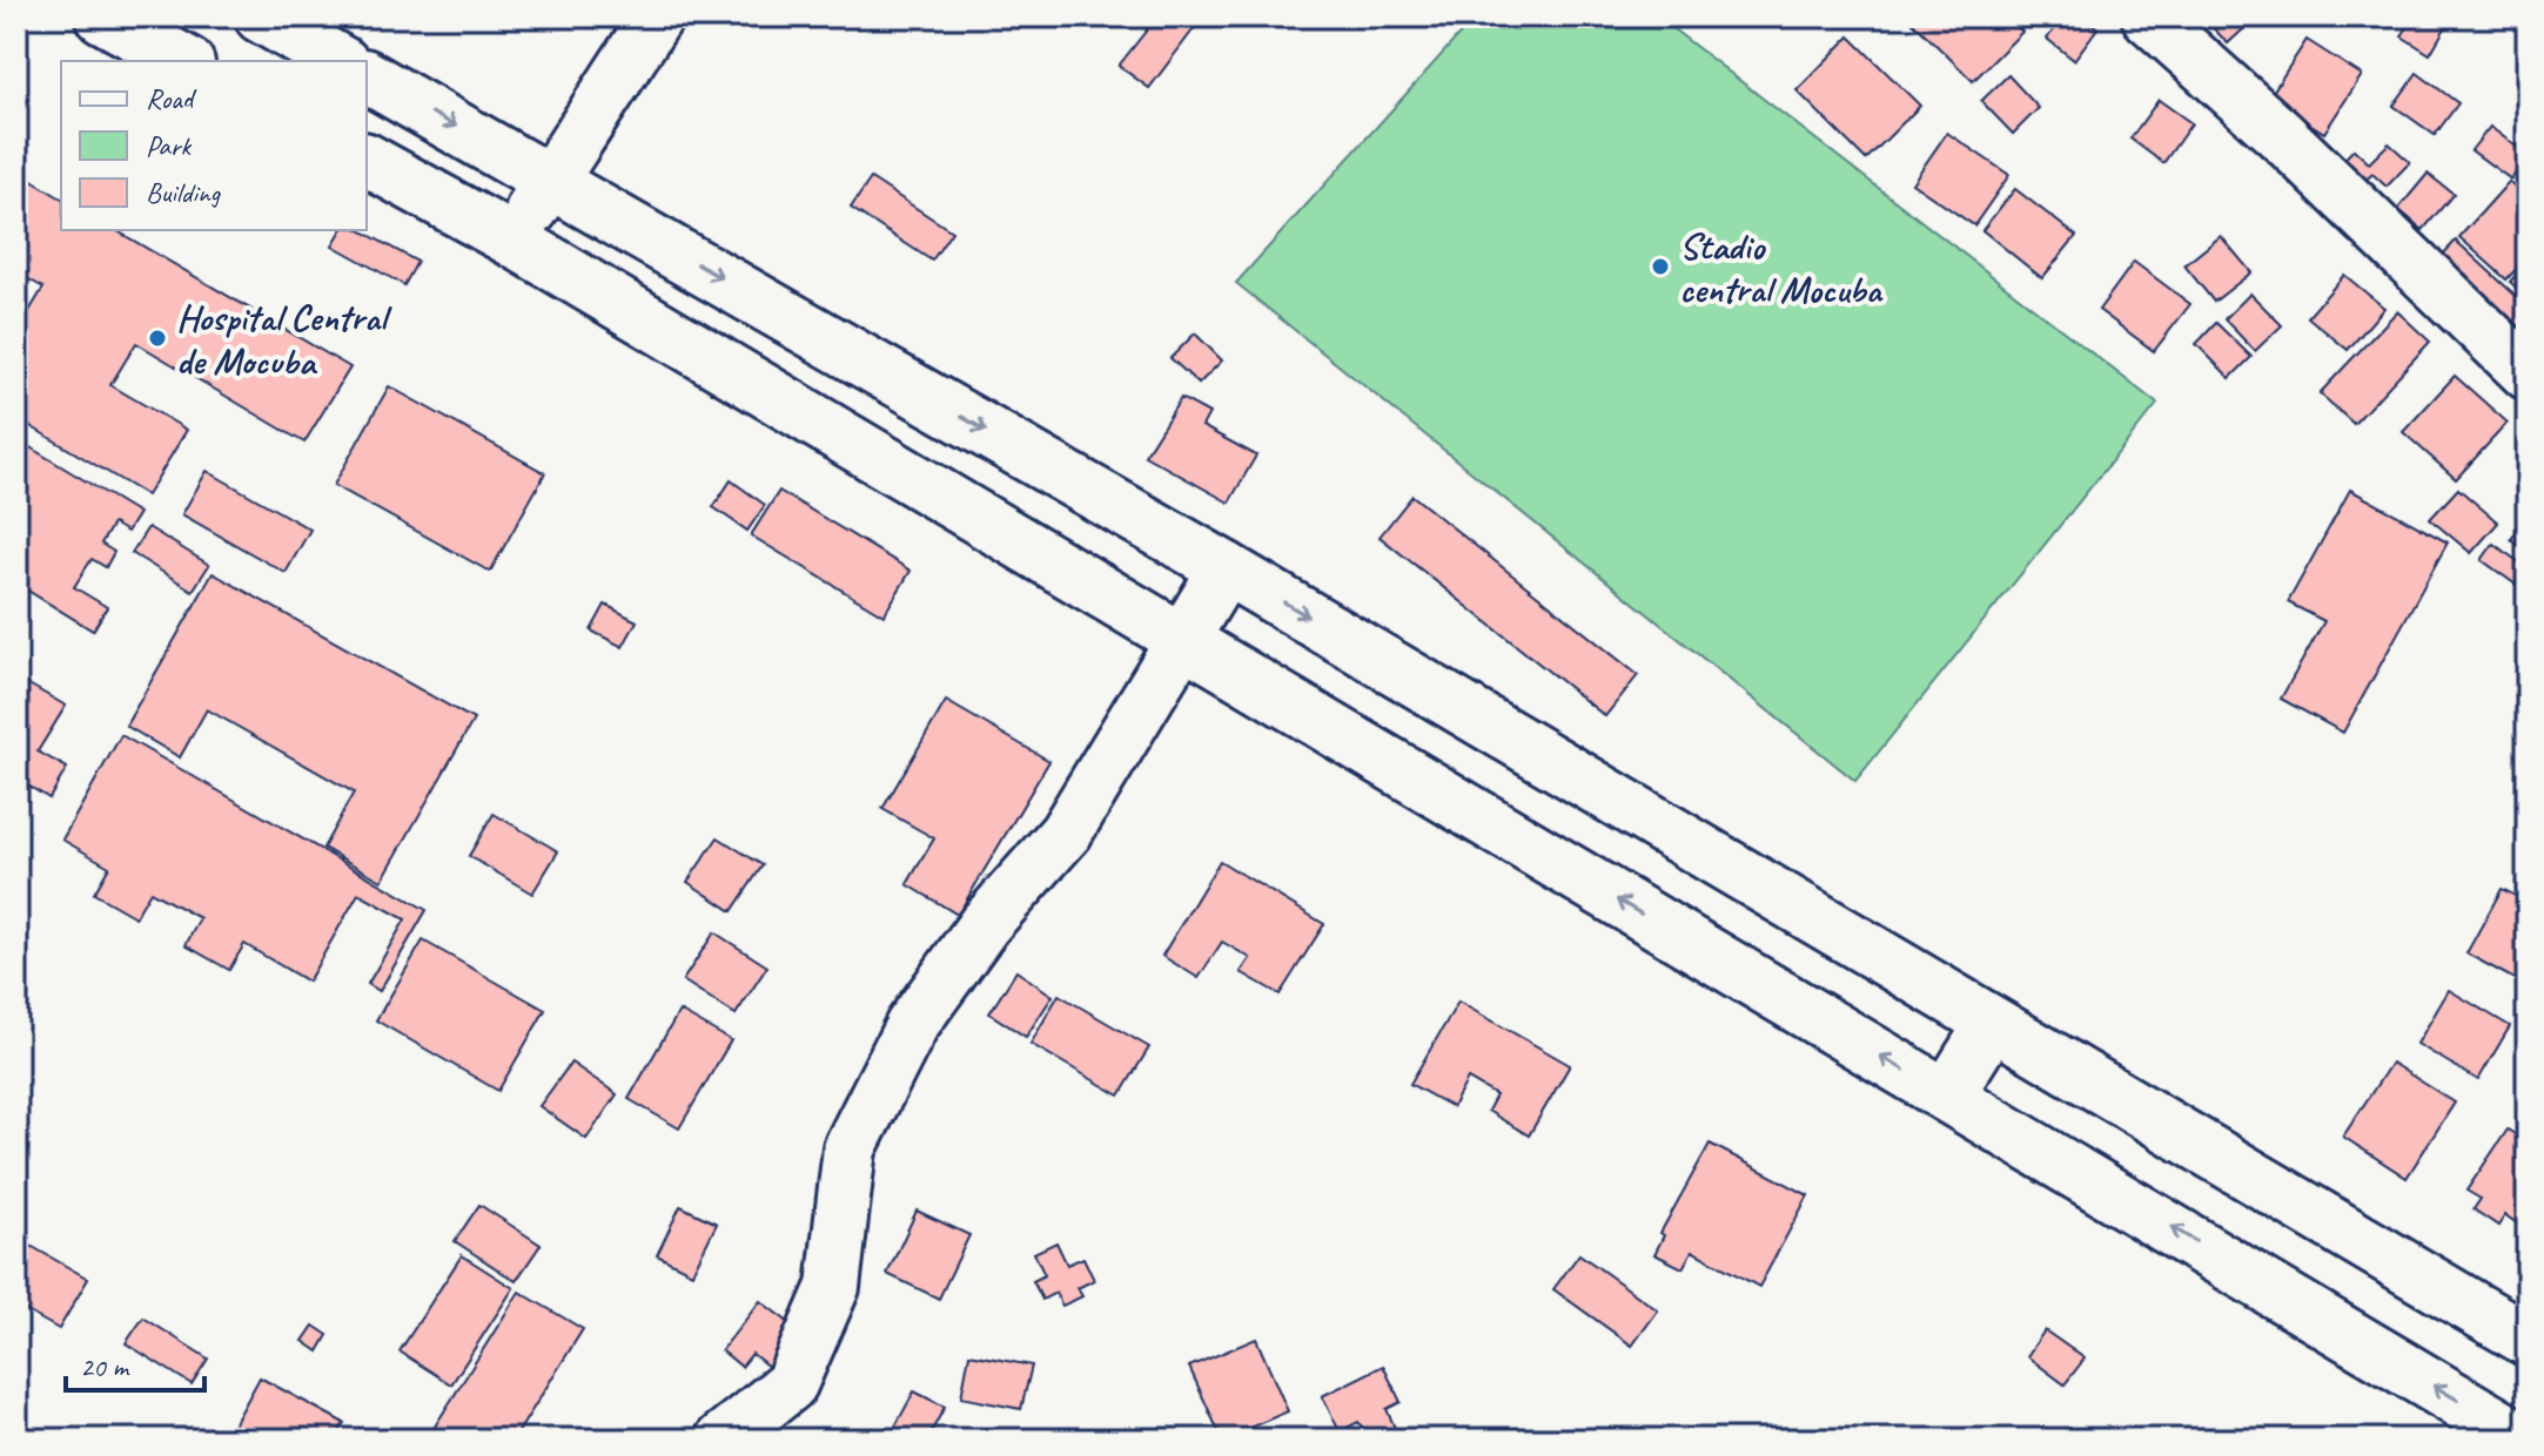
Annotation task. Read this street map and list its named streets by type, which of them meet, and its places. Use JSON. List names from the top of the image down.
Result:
{
  "places": ["Stadio central Mocuba", "Hospital Central de Mocuba"],
  "legend": ["Road", "Park", "Building"],
  "scale_bar": "20 m"
}
